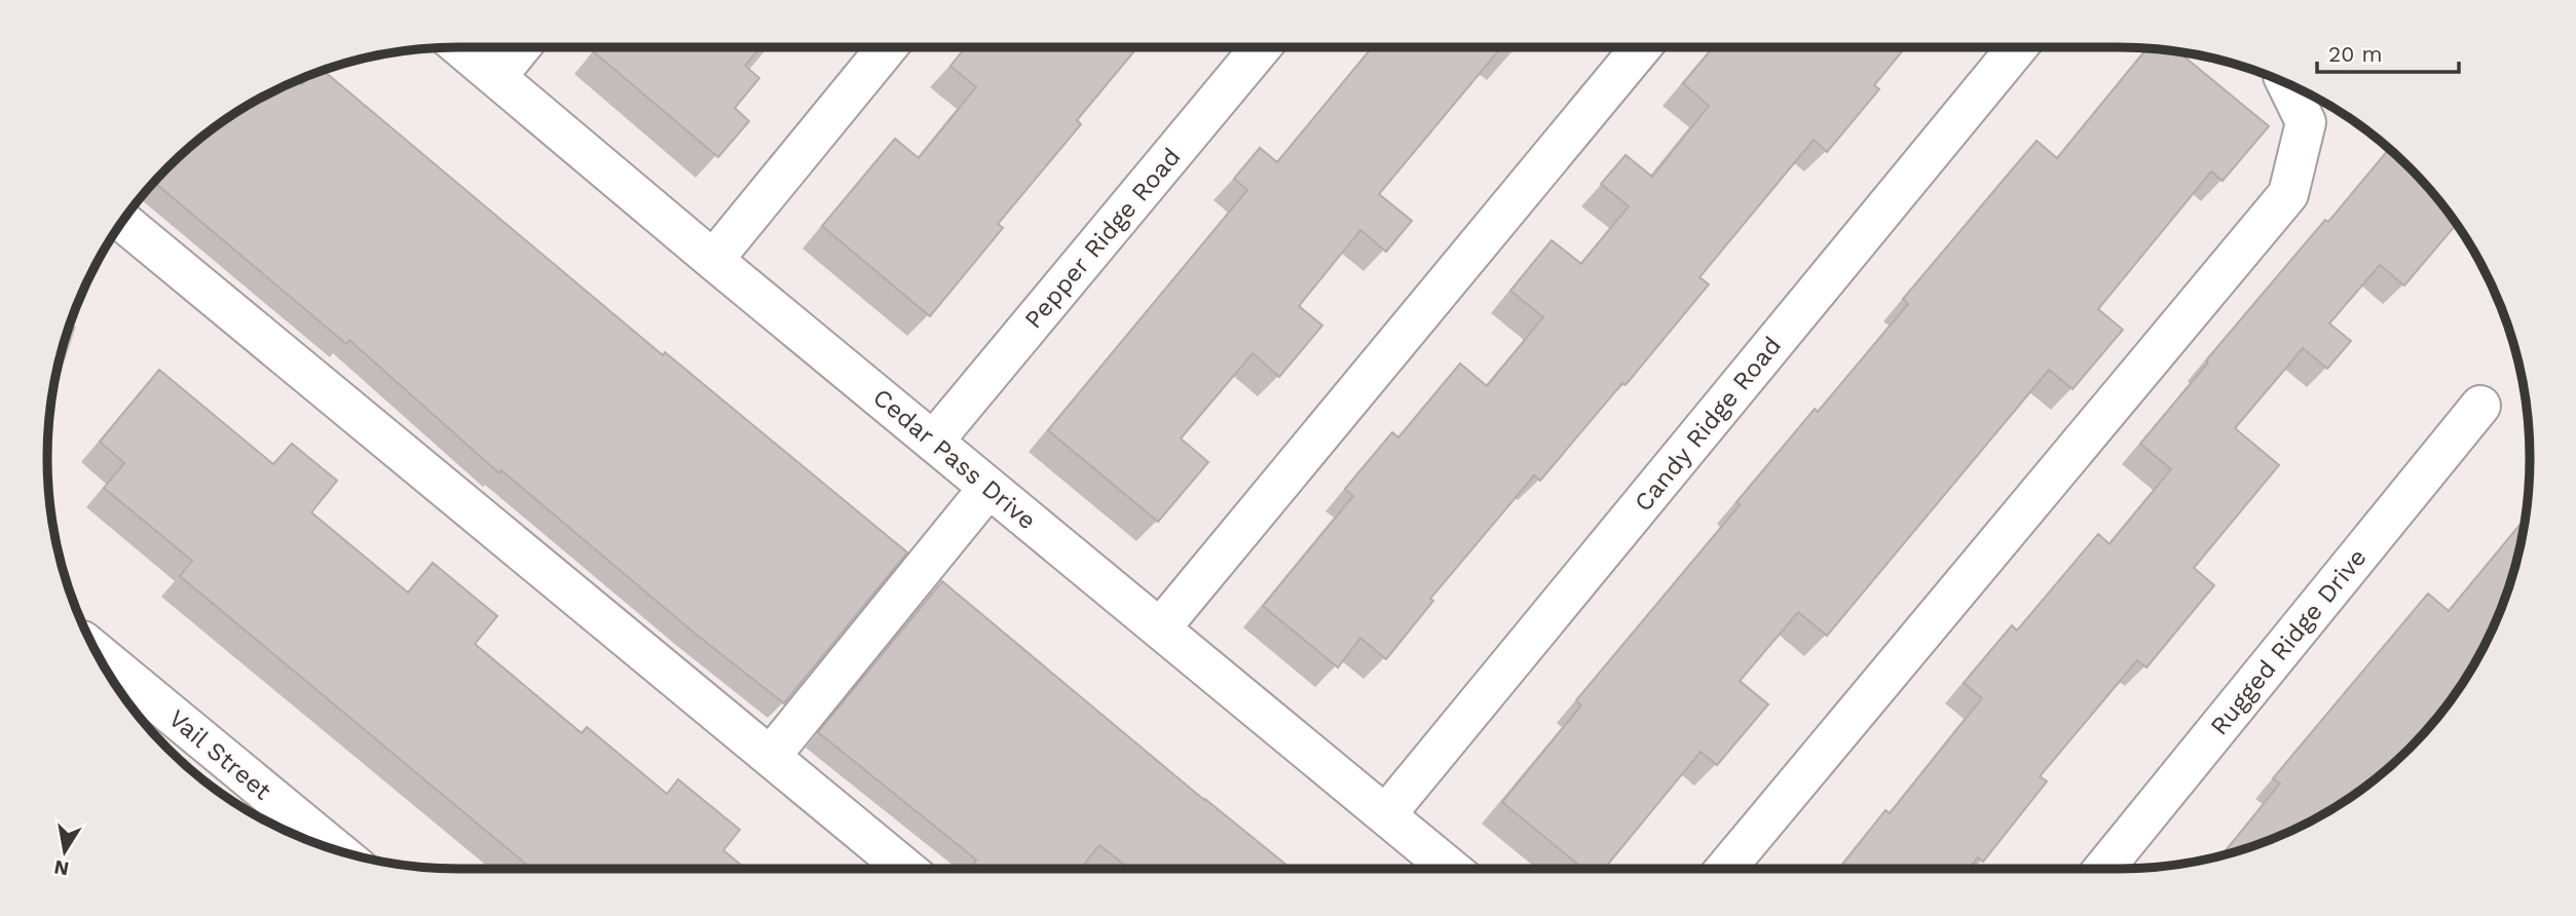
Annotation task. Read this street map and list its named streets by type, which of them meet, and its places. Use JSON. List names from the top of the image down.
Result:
{
  "streets": {
    "street": [
      "Pepper Ridge Road",
      "Candy Ridge Road",
      "Cedar Pass Drive",
      "Rugged Ridge Drive",
      "Vail Street"
    ]
  },
  "crossings": [
    ["Pepper Ridge Road", "Cedar Pass Drive"],
    ["Candy Ridge Road", "Cedar Pass Drive"]
  ],
  "scale_bar": "20 m",
  "north": "bottom"
}
